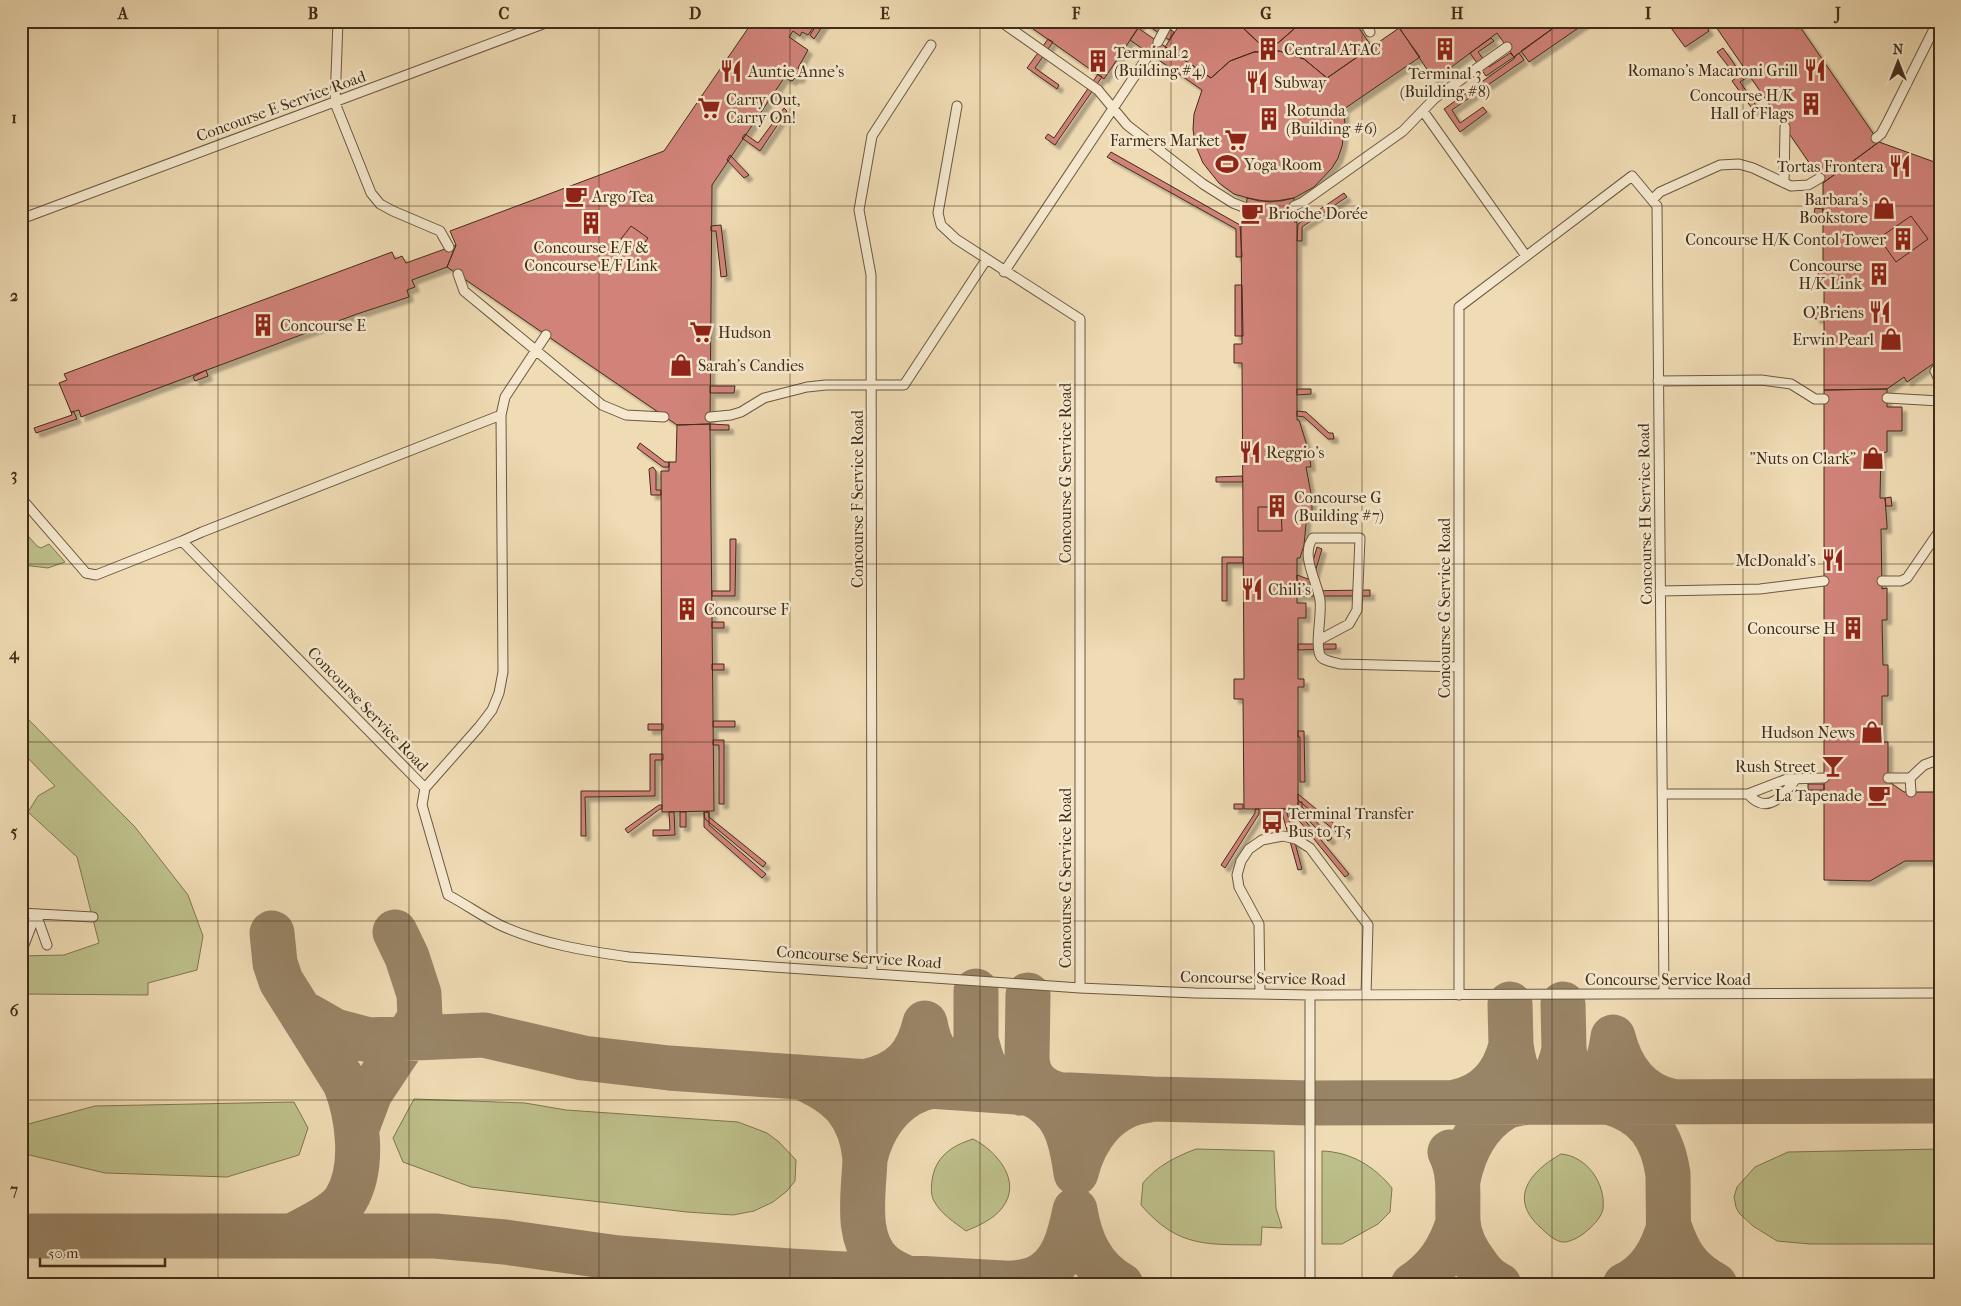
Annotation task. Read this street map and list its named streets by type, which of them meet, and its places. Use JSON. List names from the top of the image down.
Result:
{
  "streets": {
    "lane": [
      "Concourse E Service Road",
      "Concourse G Service Road",
      "Concourse F Service Road",
      "Concourse H Service Road",
      "Concourse Service Road"
    ]
  },
  "crossings": [
    ["Concourse G Service Road", "Concourse H Service Road"],
    ["Concourse G Service Road", "Concourse Service Road"],
    ["Concourse F Service Road", "Concourse Service Road"],
    ["Concourse H Service Road", "Concourse Service Road"]
  ],
  "places": {
    "building": [
      "Central ATAC",
      "Terminal 3 (Building #8)",
      "Terminal 2 (Building #4)",
      "Concourse H/K Hall of Flags",
      "Rotunda (Building #6)",
      "Concourse E/F & Concourse E/F Link",
      "Concourse H/K Contol Tower",
      "Concourse H/K Link",
      "Concourse E",
      "Concourse G (Building #7)",
      "Concourse F",
      "Concourse H"
    ],
    "restaurant": [
      "Romano's Macaroni Grill",
      "Auntie Anne's",
      "Subway",
      "Tortas Frontera",
      "O'Briens",
      "Reggio’s",
      "McDonald's",
      "Chili's"
    ],
    "supermarket": ["Carry Out, Carry On!", "Farmers Market", "Hudson"],
    "sports": ["Yoga Room"],
    "cafe": ["Argo Tea", "Brioche Dorée", "La Tapenade"],
    "shop": [
      "Barbara's Bookstore",
      "Erwin Pearl",
      "Sarah’s Candies",
      "\"Nuts on Clark\"",
      "Hudson News"
    ],
    "bar": ["Rush Street"],
    "bus stop": ["Terminal Transfer Bus to T5"]
  },
  "scale_bar": "50 m",
  "north": "top",
  "grid": {
    "columns": [
      "A",
      "B",
      "C",
      "D",
      "E",
      "F",
      "G",
      "H",
      "I",
      "J"
    ],
    "rows": [
      "1",
      "2",
      "3",
      "4",
      "5",
      "6",
      "7"
    ]
  }
}
